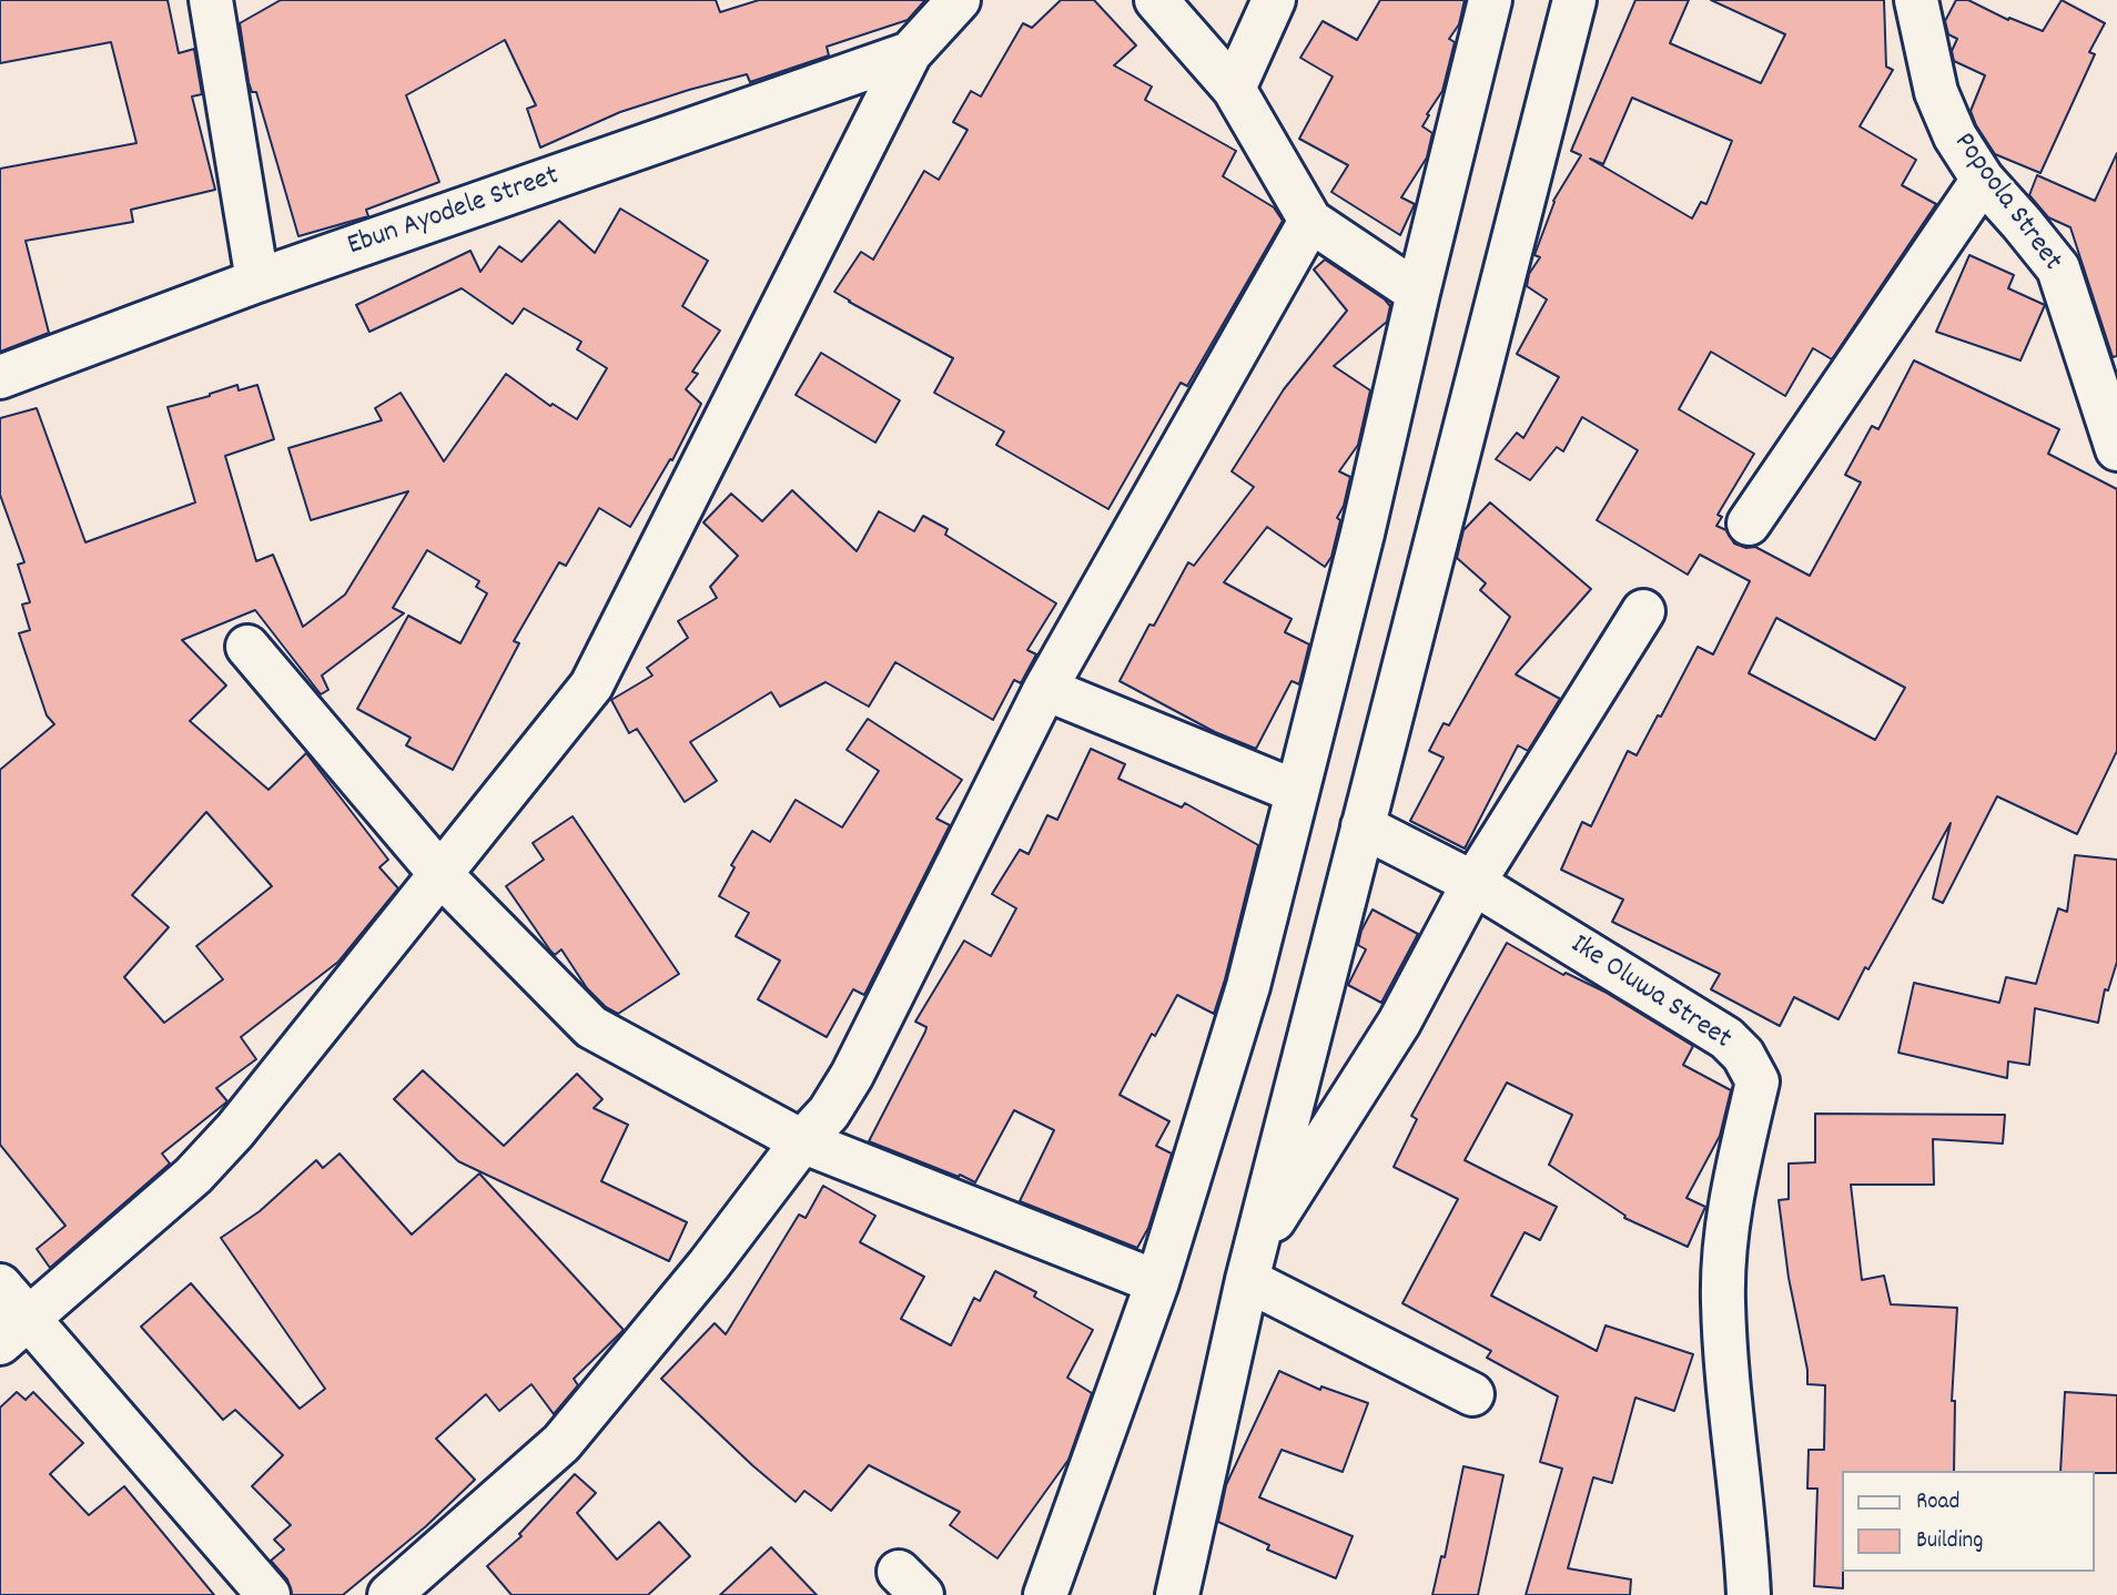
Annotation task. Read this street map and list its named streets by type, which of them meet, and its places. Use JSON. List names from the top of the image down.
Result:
{
  "streets": {
    "street": ["Popoola Street", "Ebun Ayodele Street", "Ike Oluwa Street"]
  },
  "legend": ["Road", "Building"]
}
